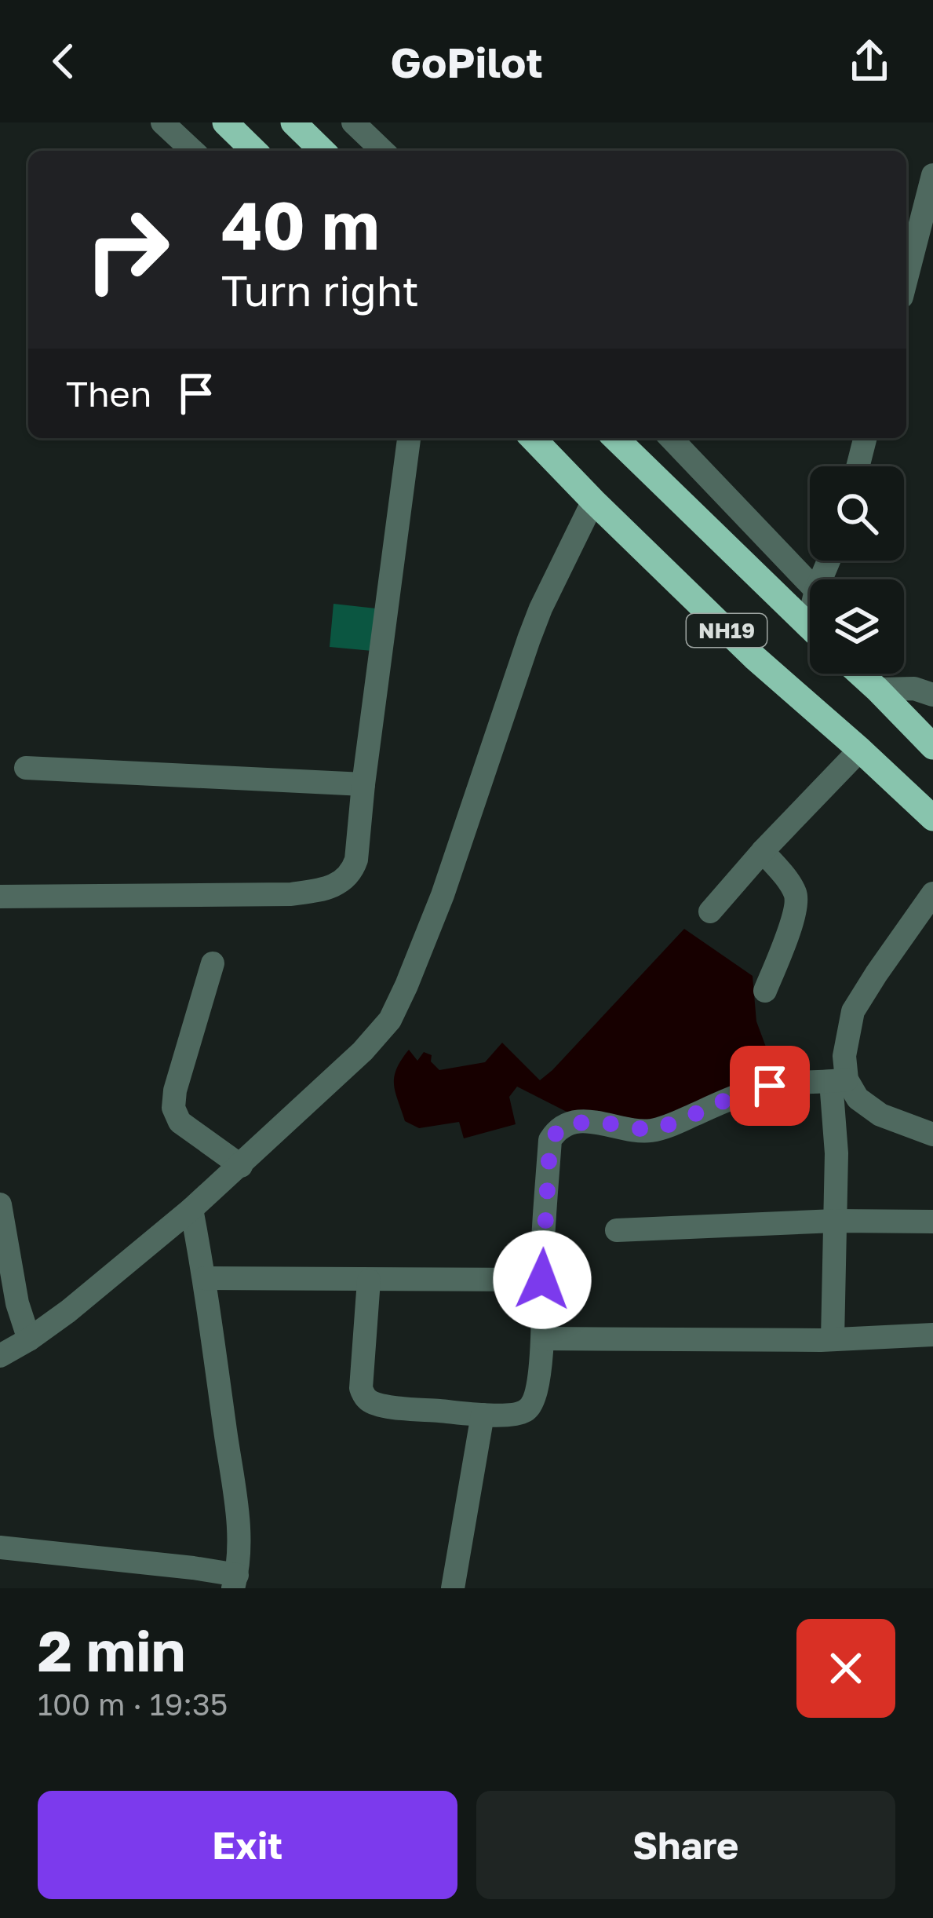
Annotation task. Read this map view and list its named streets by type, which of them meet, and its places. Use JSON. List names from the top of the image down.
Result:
{
  "streets": {
    "highway": ["NH19"]
  },
  "page": {
    "header": "GoPilot",
    "turn": ["40 m", "Turn right"],
    "then": "Then",
    "heading": ["2 min", "100 m · 19:35"],
    "buttons": ["Exit", "Share"]
  }
}
